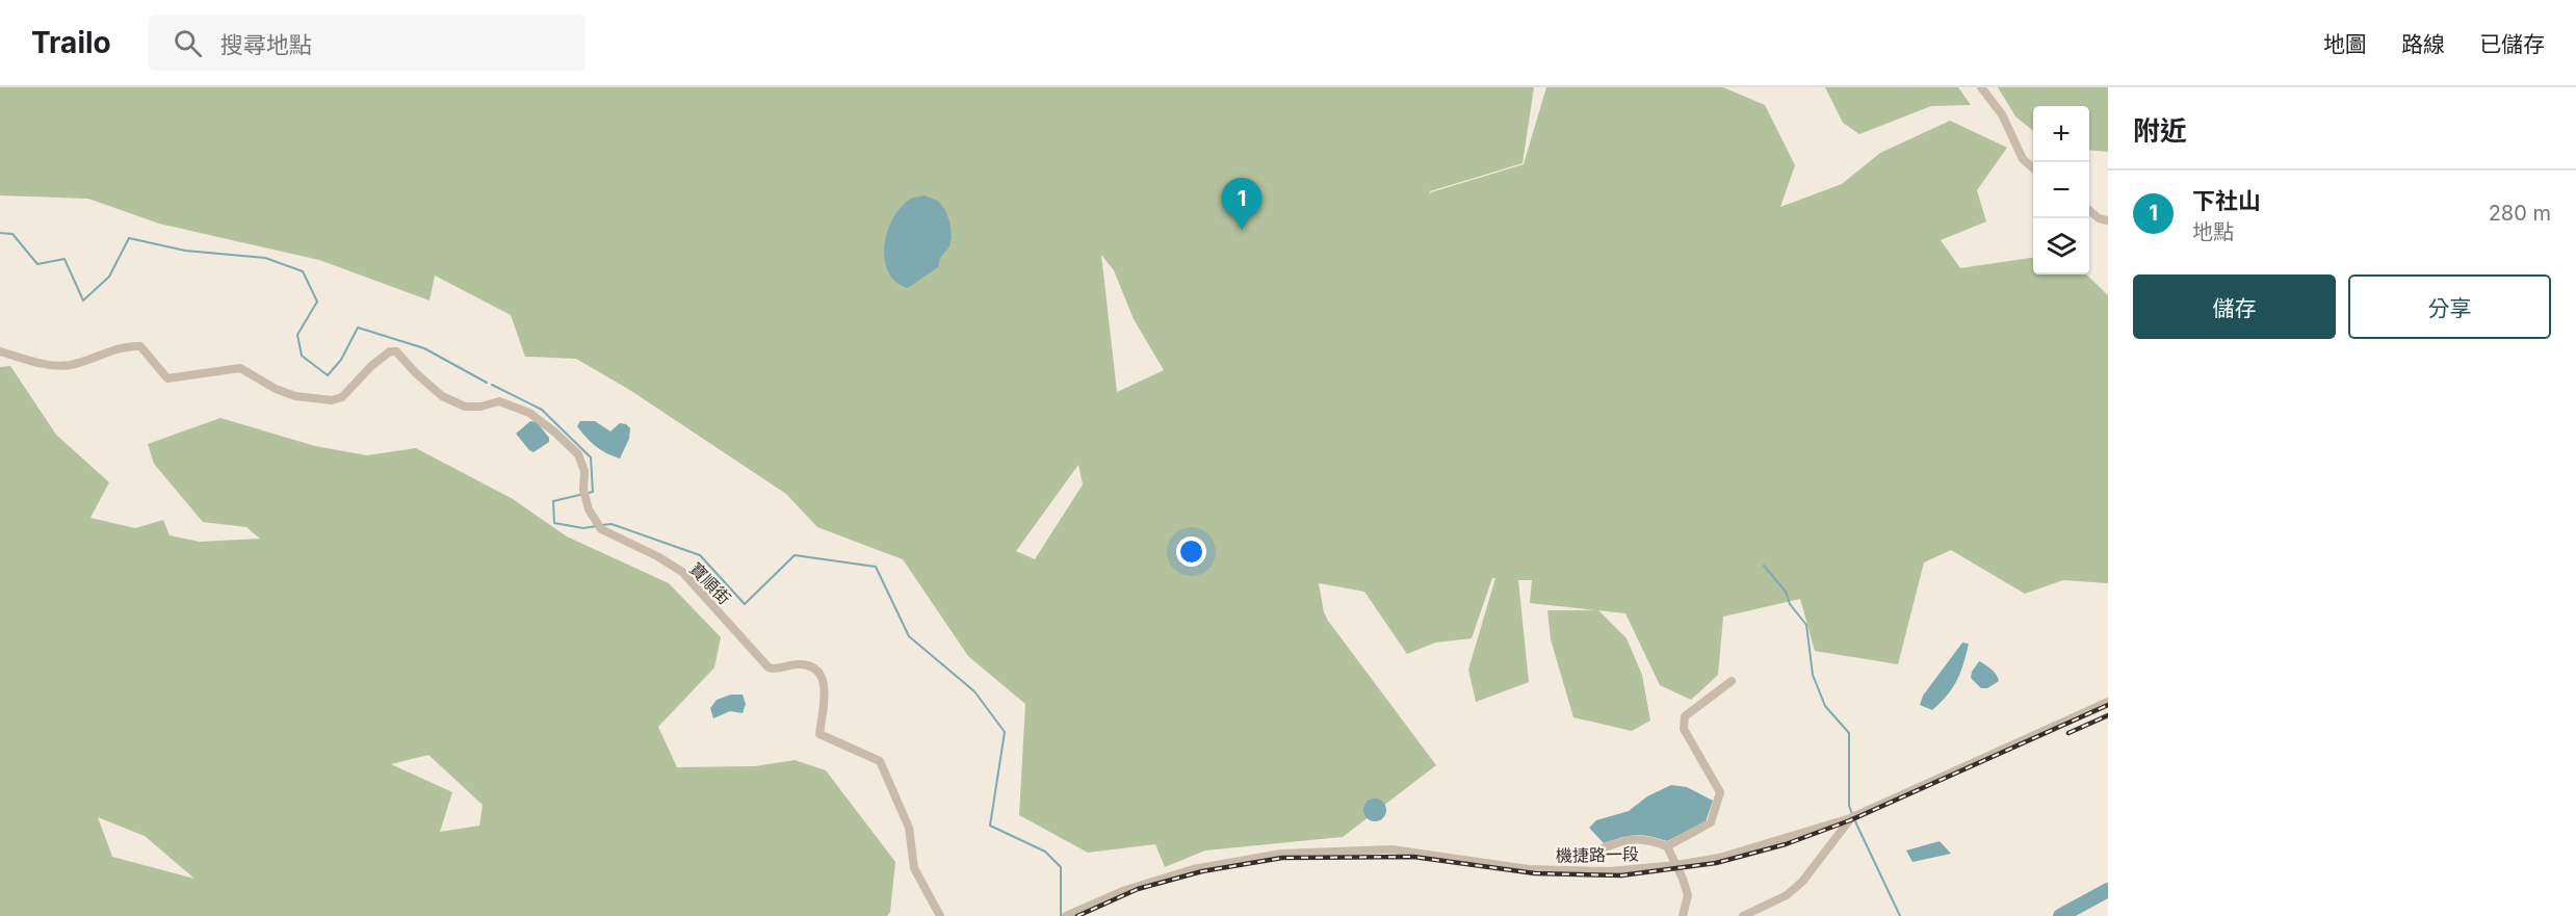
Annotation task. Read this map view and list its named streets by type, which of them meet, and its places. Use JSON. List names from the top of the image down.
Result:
{
  "streets": {
    "street": ["寶順街", "機捷路一段"]
  },
  "page": {
    "header": "Trailo",
    "search": "搜尋地點",
    "nav": ["地圖", "路線", "已儲存"],
    "heading": "附近",
    "map_buttons": ["+", "−"],
    "list": [
      {
        "mark": "1",
        "name": "下社山",
        "note": "地點",
        "value": "280 m"
      }
    ],
    "pins": "1",
    "buttons": ["儲存", "分享"]
  }
}
